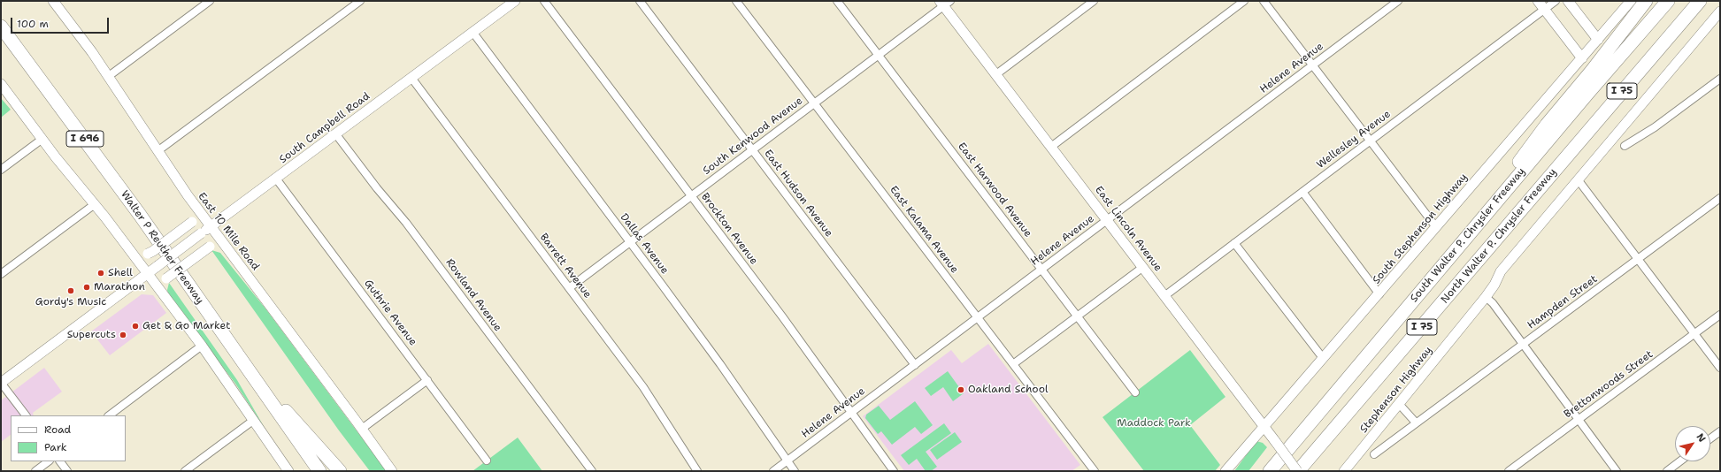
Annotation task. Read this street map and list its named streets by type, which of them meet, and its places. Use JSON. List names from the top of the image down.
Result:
{
  "streets": {
    "highway": [
      "I 75",
      "I 696",
      "South Walter P. Chrysler Freeway",
      "North Walter P. Chrysler Freeway",
      "Walter P Reuther Freeway"
    ],
    "main road": [
      "South Campbell Road",
      "East Lincoln Avenue",
      "South Stephenson Highway",
      "East 10 Mile Road",
      "Stephenson Highway"
    ],
    "street": [
      "Helene Avenue",
      "South Kenwood Avenue",
      "Wellesley Avenue",
      "East Harwood Avenue",
      "East Hudson Avenue",
      "Brockton Avenue",
      "East Kalama Avenue",
      "Dallas Avenue",
      "Barrett Avenue",
      "Rowland Avenue",
      "Hampden Street",
      "Guthrie Avenue",
      "Brettonwoods Street"
    ]
  },
  "crossings": [
    ["Helene Avenue", "East Harwood Avenue"],
    ["Helene Avenue", "East Hudson Avenue"],
    ["Helene Avenue", "Brockton Avenue"],
    ["Helene Avenue", "East Lincoln Avenue"],
    ["Helene Avenue", "East Kalama Avenue"],
    ["Helene Avenue", "Dallas Avenue"],
    ["South Campbell Road", "East 10 Mile Road"],
    ["South Campbell Road", "Dallas Avenue"],
    ["South Campbell Road", "Barrett Avenue"],
    ["South Campbell Road", "Rowland Avenue"],
    ["South Campbell Road", "Guthrie Avenue"],
    ["South Kenwood Avenue", "East Harwood Avenue"],
    ["South Kenwood Avenue", "East Hudson Avenue"],
    ["South Kenwood Avenue", "Brockton Avenue"],
    ["South Kenwood Avenue", "East Lincoln Avenue"],
    ["South Kenwood Avenue", "East Kalama Avenue"],
    ["South Kenwood Avenue", "Dallas Avenue"],
    ["South Kenwood Avenue", "Barrett Avenue"],
    ["Wellesley Avenue", "East Lincoln Avenue"],
    ["East Lincoln Avenue", "South Stephenson Highway"],
    ["East Lincoln Avenue", "North Walter P. Chrysler Freeway"]
  ],
  "parks": ["Maddock Park"],
  "places": [
    "Shell",
    "Marathon",
    "Gordy's Music",
    "Get & Go Market",
    "Supercuts",
    "Oakland School"
  ],
  "legend": ["Road", "Park"],
  "scale_bar": "100 m",
  "north": "top right"
}
